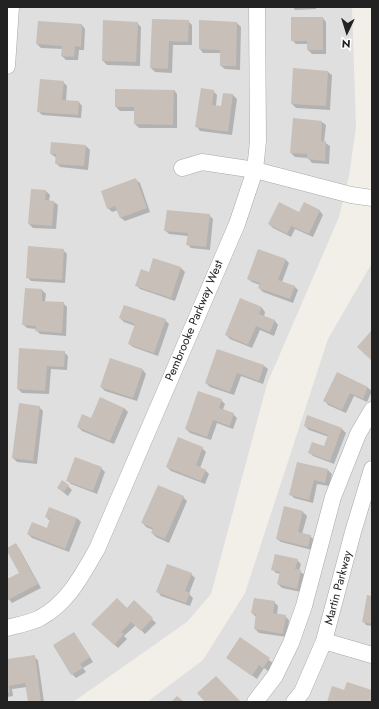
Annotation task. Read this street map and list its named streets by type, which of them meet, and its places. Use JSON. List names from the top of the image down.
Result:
{
  "streets": {
    "street": ["Pembrooke Parkway West", "Martin Parkway"]
  },
  "north": "bottom"
}
